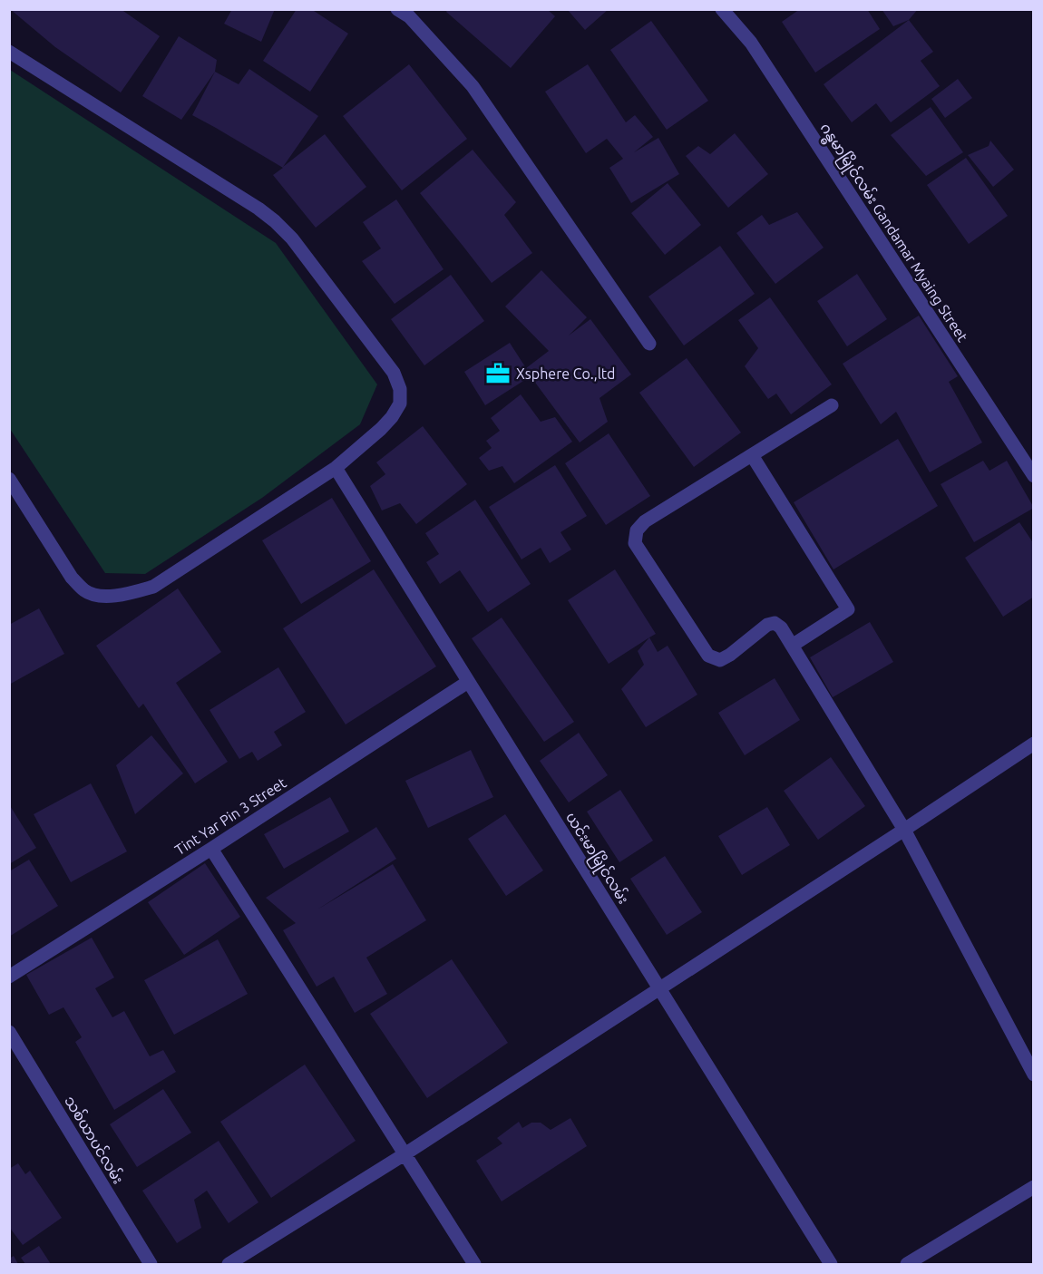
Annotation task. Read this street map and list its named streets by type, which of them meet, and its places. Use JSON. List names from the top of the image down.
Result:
{
  "streets": {
    "street": [
      "ဂန္ဓမာမြိုင်လမ်း Gandamar Myaing Street",
      "Tint Yar Pin 3 Street",
      "ယင်းမာမြိုင်လမ်း",
      "သစ်ယာပင်လမ်း"
    ]
  },
  "crossings": [
    ["Tint Yar Pin 3 Street", "ယင်းမာမြိုင်လမ်း"]
  ],
  "places": {
    "office": ["Xsphere Co.,ltd"]
  }
}
